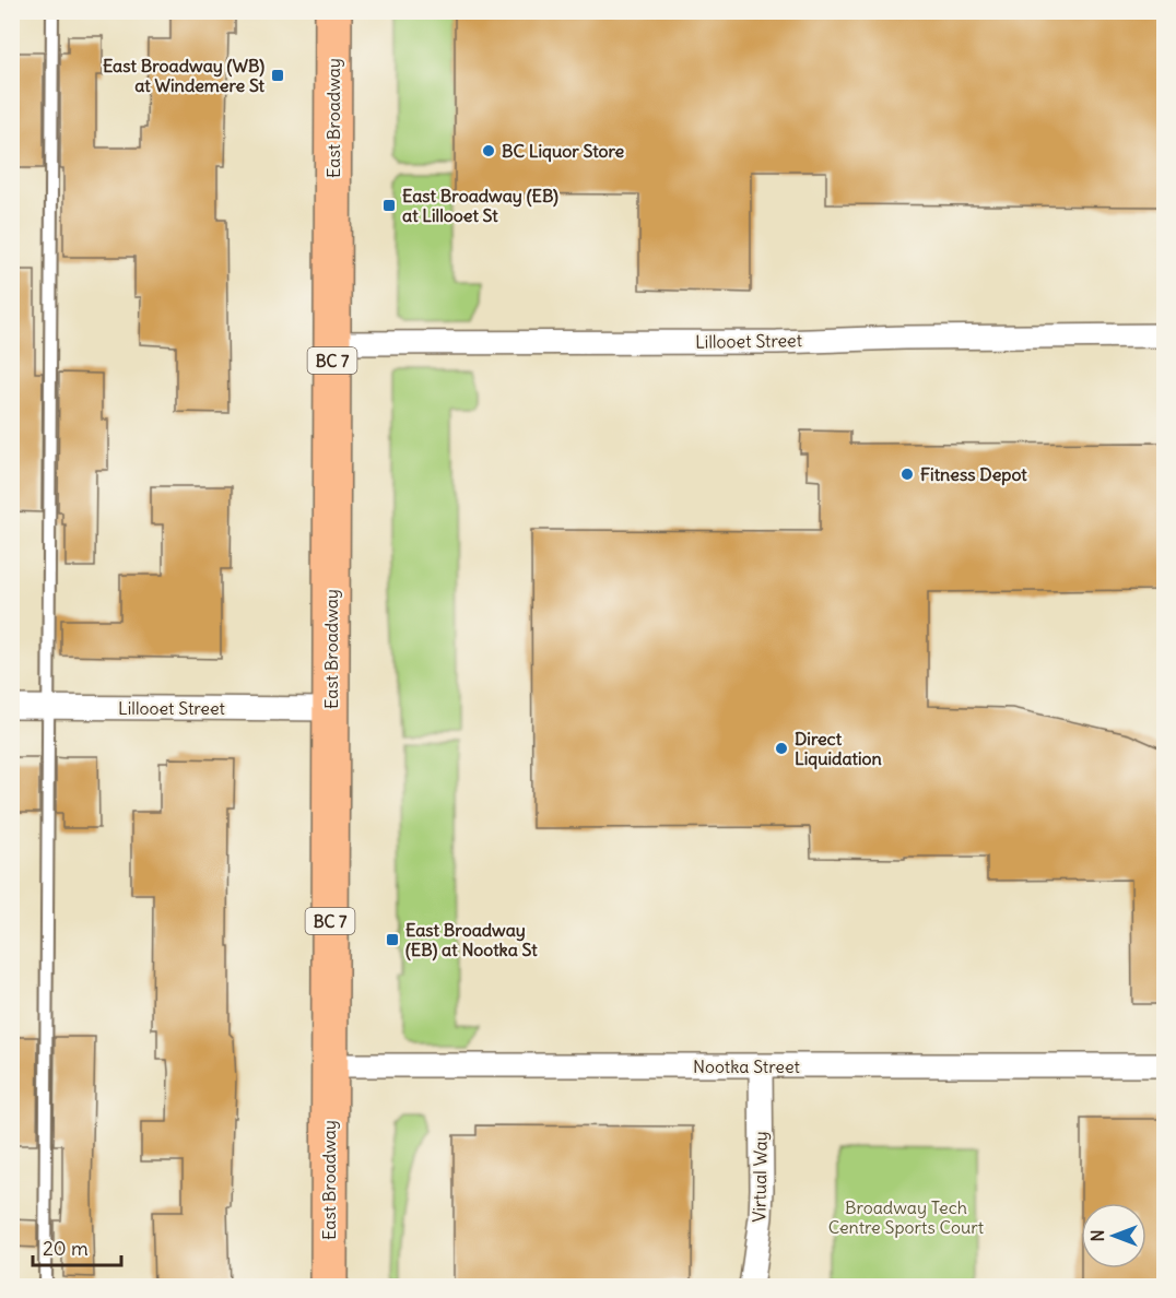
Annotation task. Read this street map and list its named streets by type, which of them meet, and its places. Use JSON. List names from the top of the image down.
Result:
{
  "streets": {
    "main road": ["East Broadway", "BC 7"],
    "street": ["Lillooet Street", "Nootka Street", "Virtual Way"]
  },
  "crossings": [
    ["East Broadway", "Lillooet Street"],
    ["East Broadway", "Nootka Street"],
    ["Nootka Street", "Virtual Way"]
  ],
  "parks": ["Broadway Tech Centre Sports Court"],
  "places": {
    "transit": ["East Broadway (WB) at Windemere St", "East Broadway (EB) at Lillooet St", "East Broadway (EB) at Nootka St"],
    "other": ["BC Liquor Store", "Fitness Depot", "Direct Liquidation"]
  },
  "scale_bar": "20 m",
  "north": "left"
}
